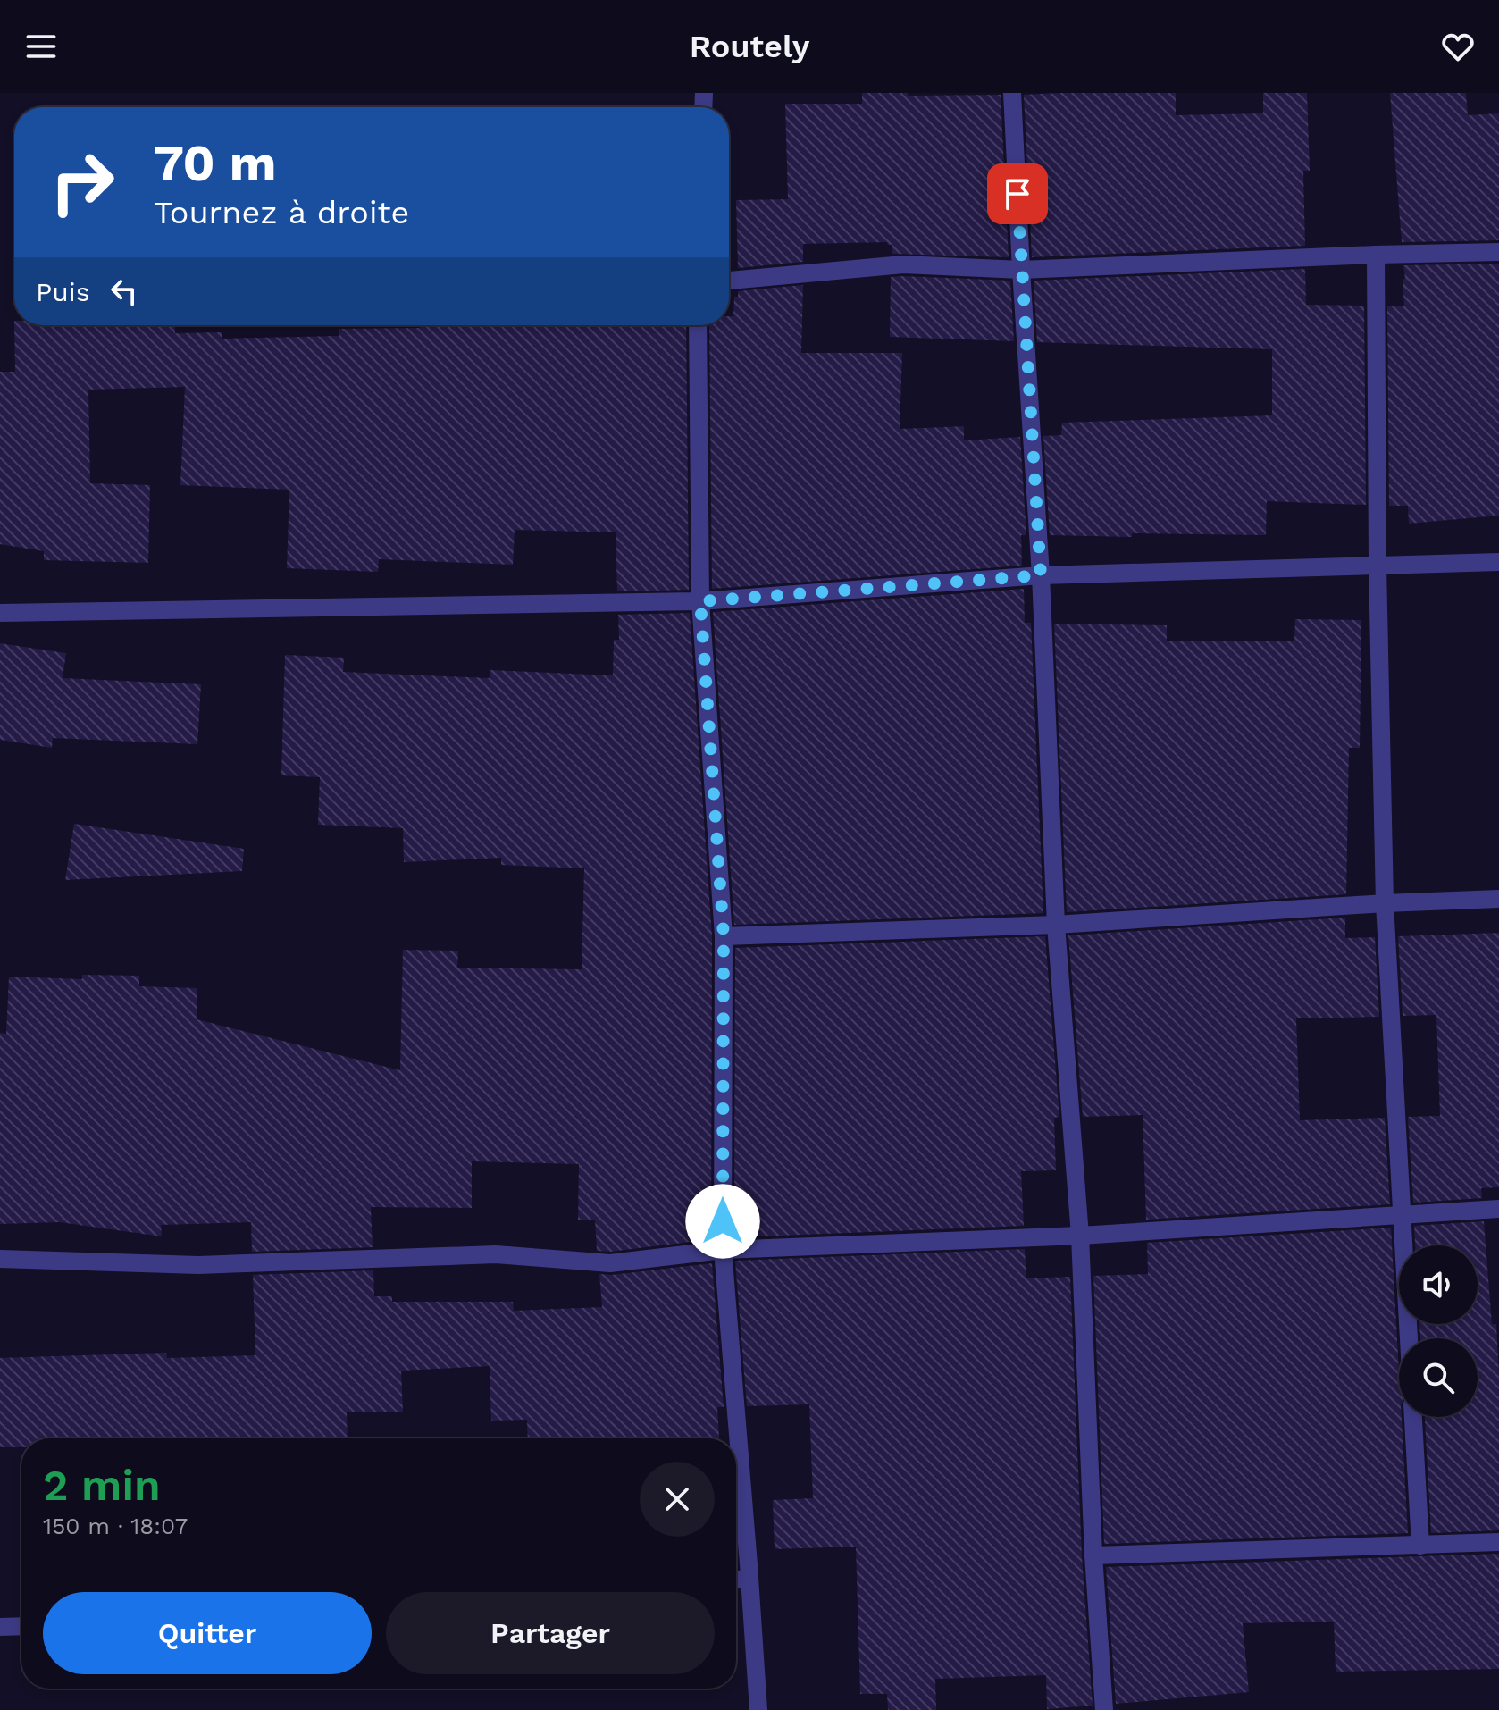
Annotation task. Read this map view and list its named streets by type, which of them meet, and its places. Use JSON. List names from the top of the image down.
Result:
{
  "page": {
    "header": "Routely",
    "turn": ["70 m", "Tournez à droite"],
    "then": "Puis",
    "heading": ["2 min", "150 m · 18:07"],
    "buttons": ["Quitter", "Partager"]
  }
}
